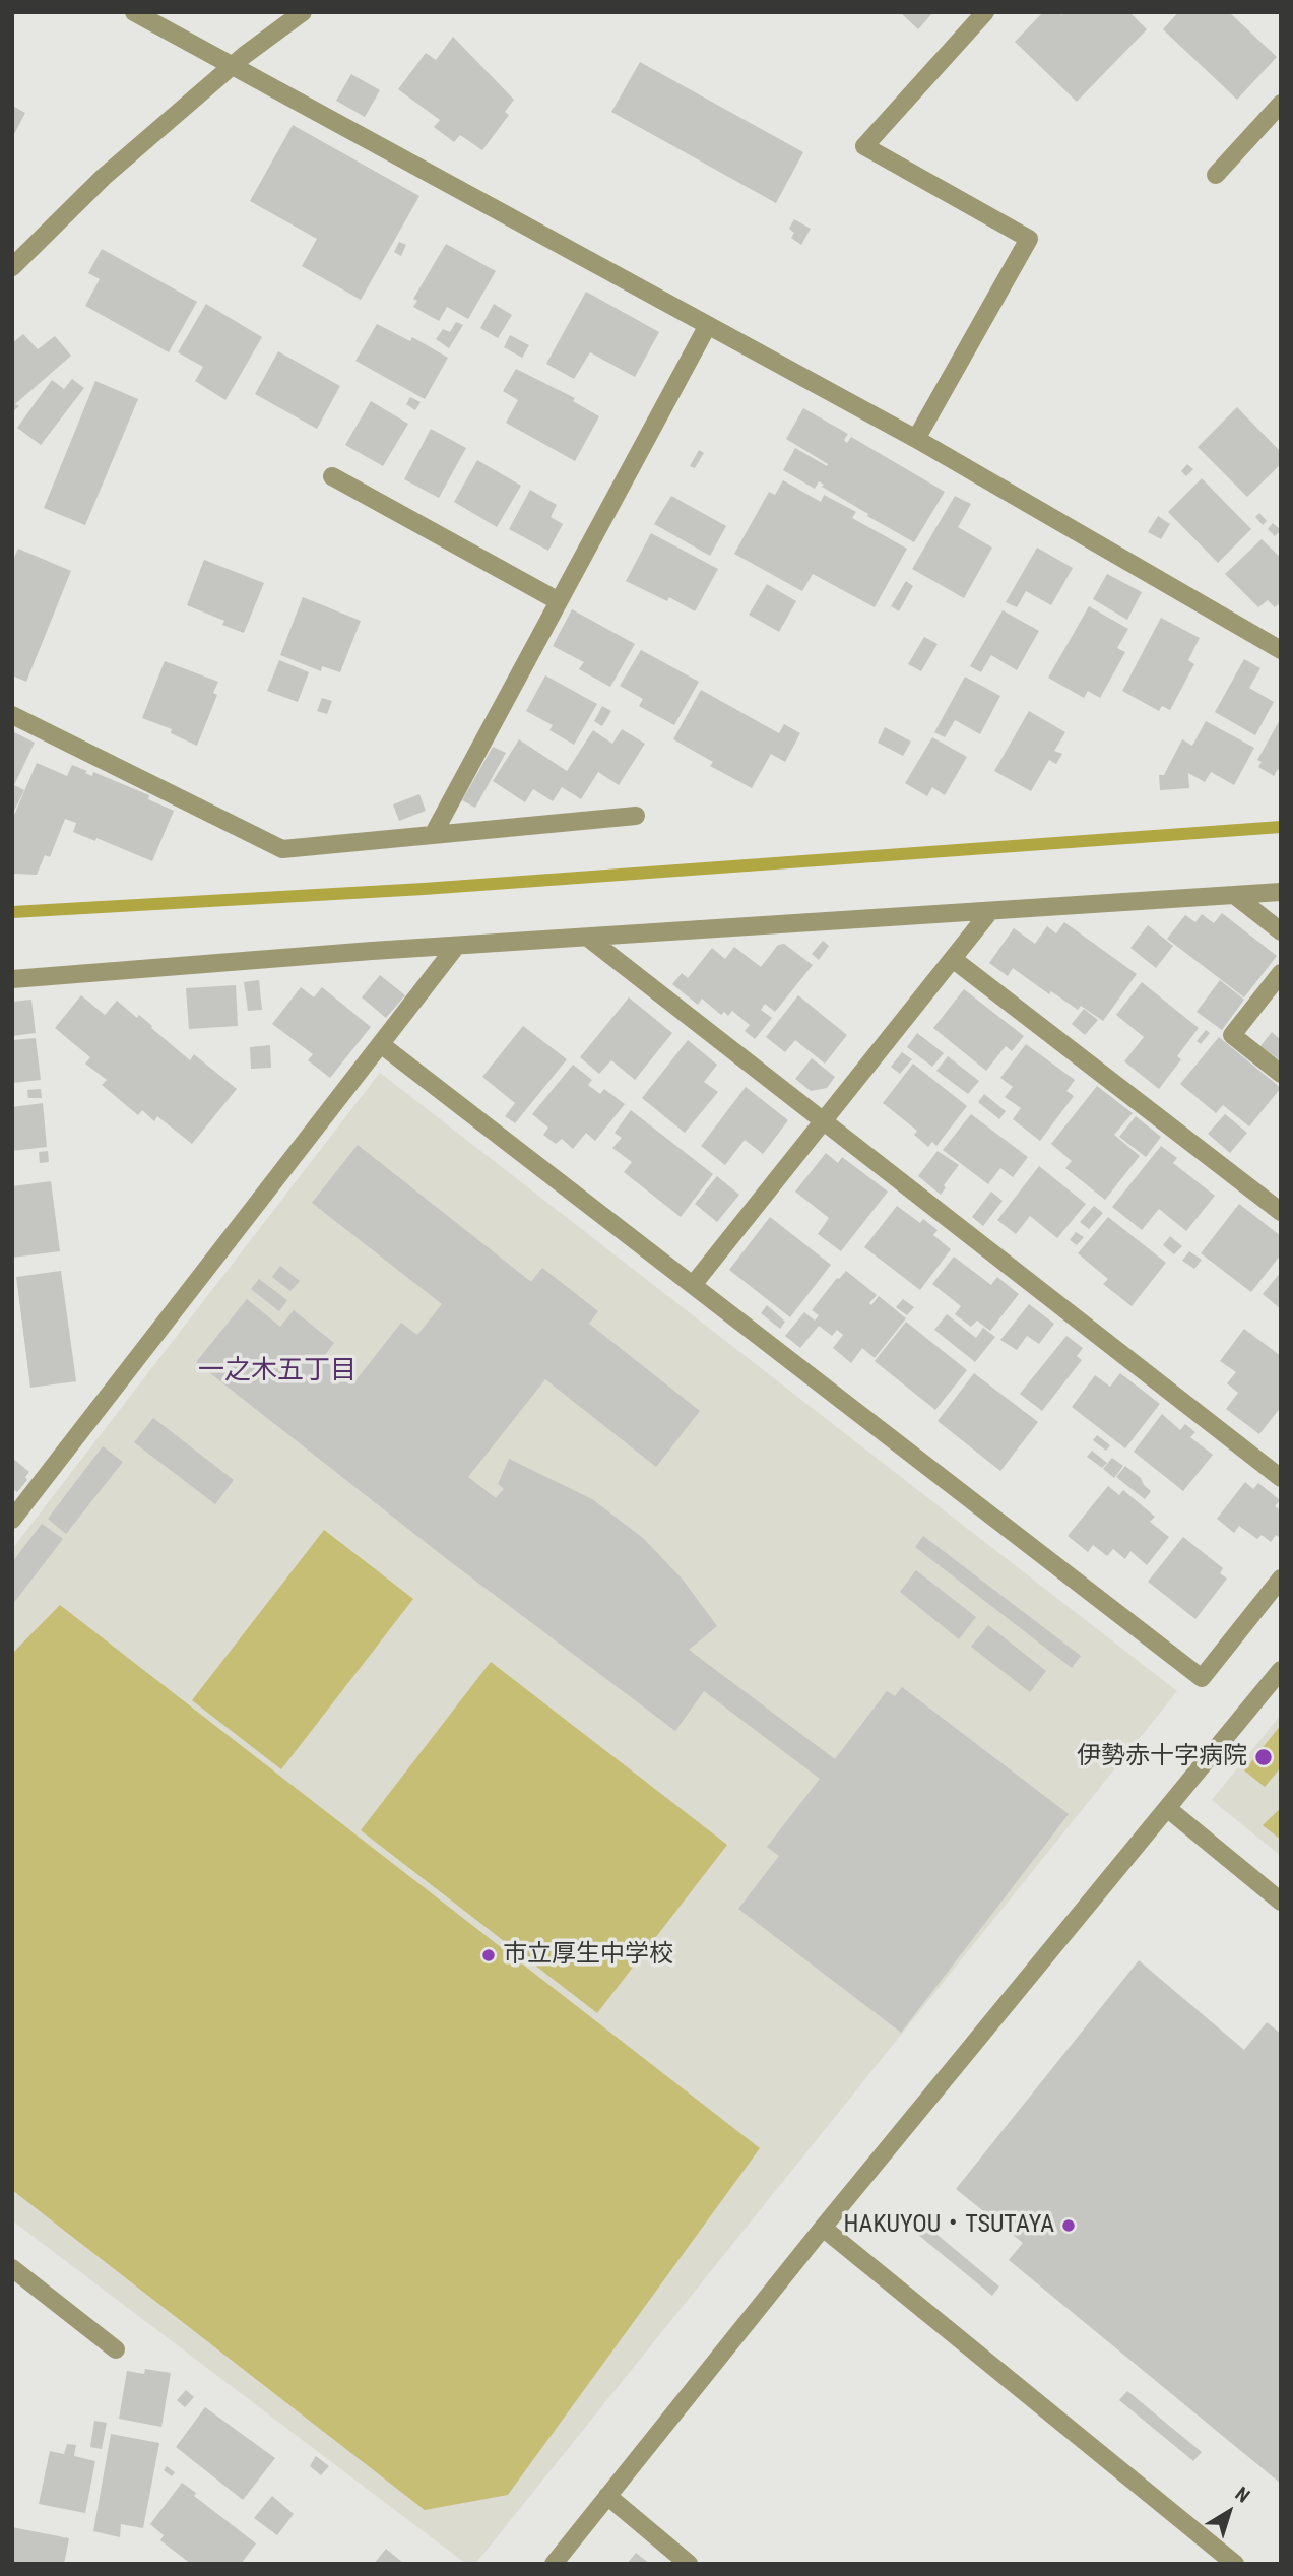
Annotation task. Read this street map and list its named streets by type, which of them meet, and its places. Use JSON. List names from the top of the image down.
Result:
{
  "districts": ["一之木五丁目"],
  "places": ["伊勢赤十字病院", "市立厚生中学校", "HAKUYOU・TSUTAYA"],
  "north": "top right"
}
